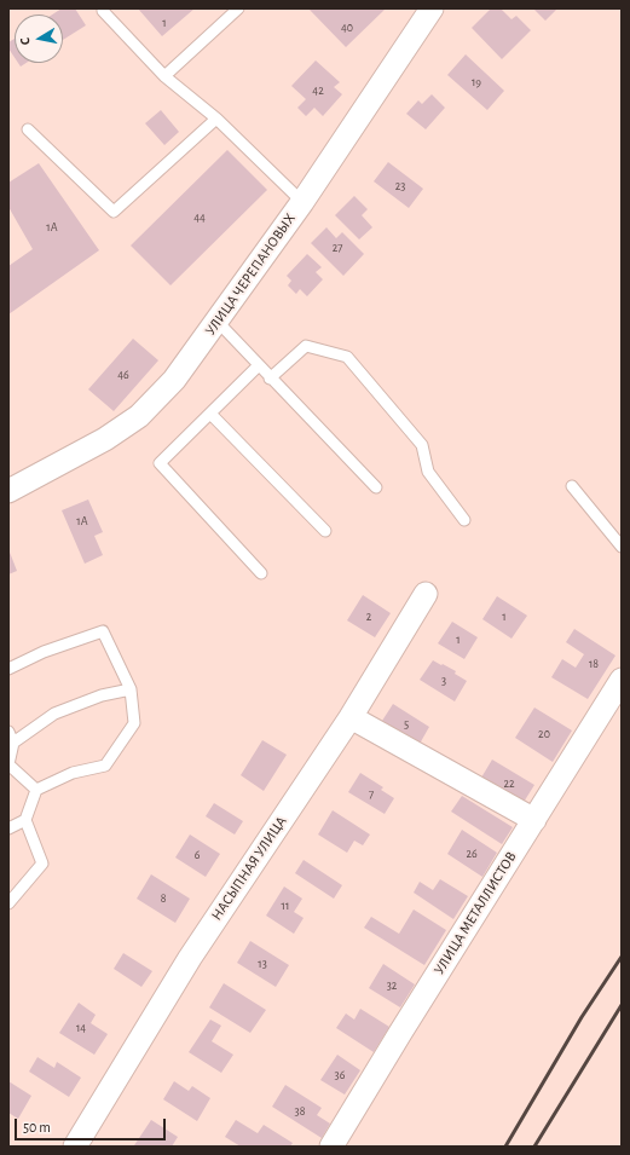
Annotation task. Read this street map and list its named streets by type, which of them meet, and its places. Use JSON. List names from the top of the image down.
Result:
{
  "streets": {
    "street": ["УЛИЦА ЧЕРЕПАНОВЫХ", "НАСЫПНАЯ УЛИЦА", "УЛИЦА МЕТАЛЛИСТОВ"]
  },
  "house_numbers": [
    "1",
    "40",
    "19",
    "42",
    "23",
    "44",
    "1А",
    "27",
    "46",
    "1А",
    "2",
    "1",
    "1",
    "18",
    "3",
    "5",
    "20",
    "22",
    "7",
    "26",
    "6",
    "8",
    "11",
    "13",
    "32",
    "14",
    "36",
    "38"
  ],
  "scale_bar": "50 m",
  "north": "left"
}
